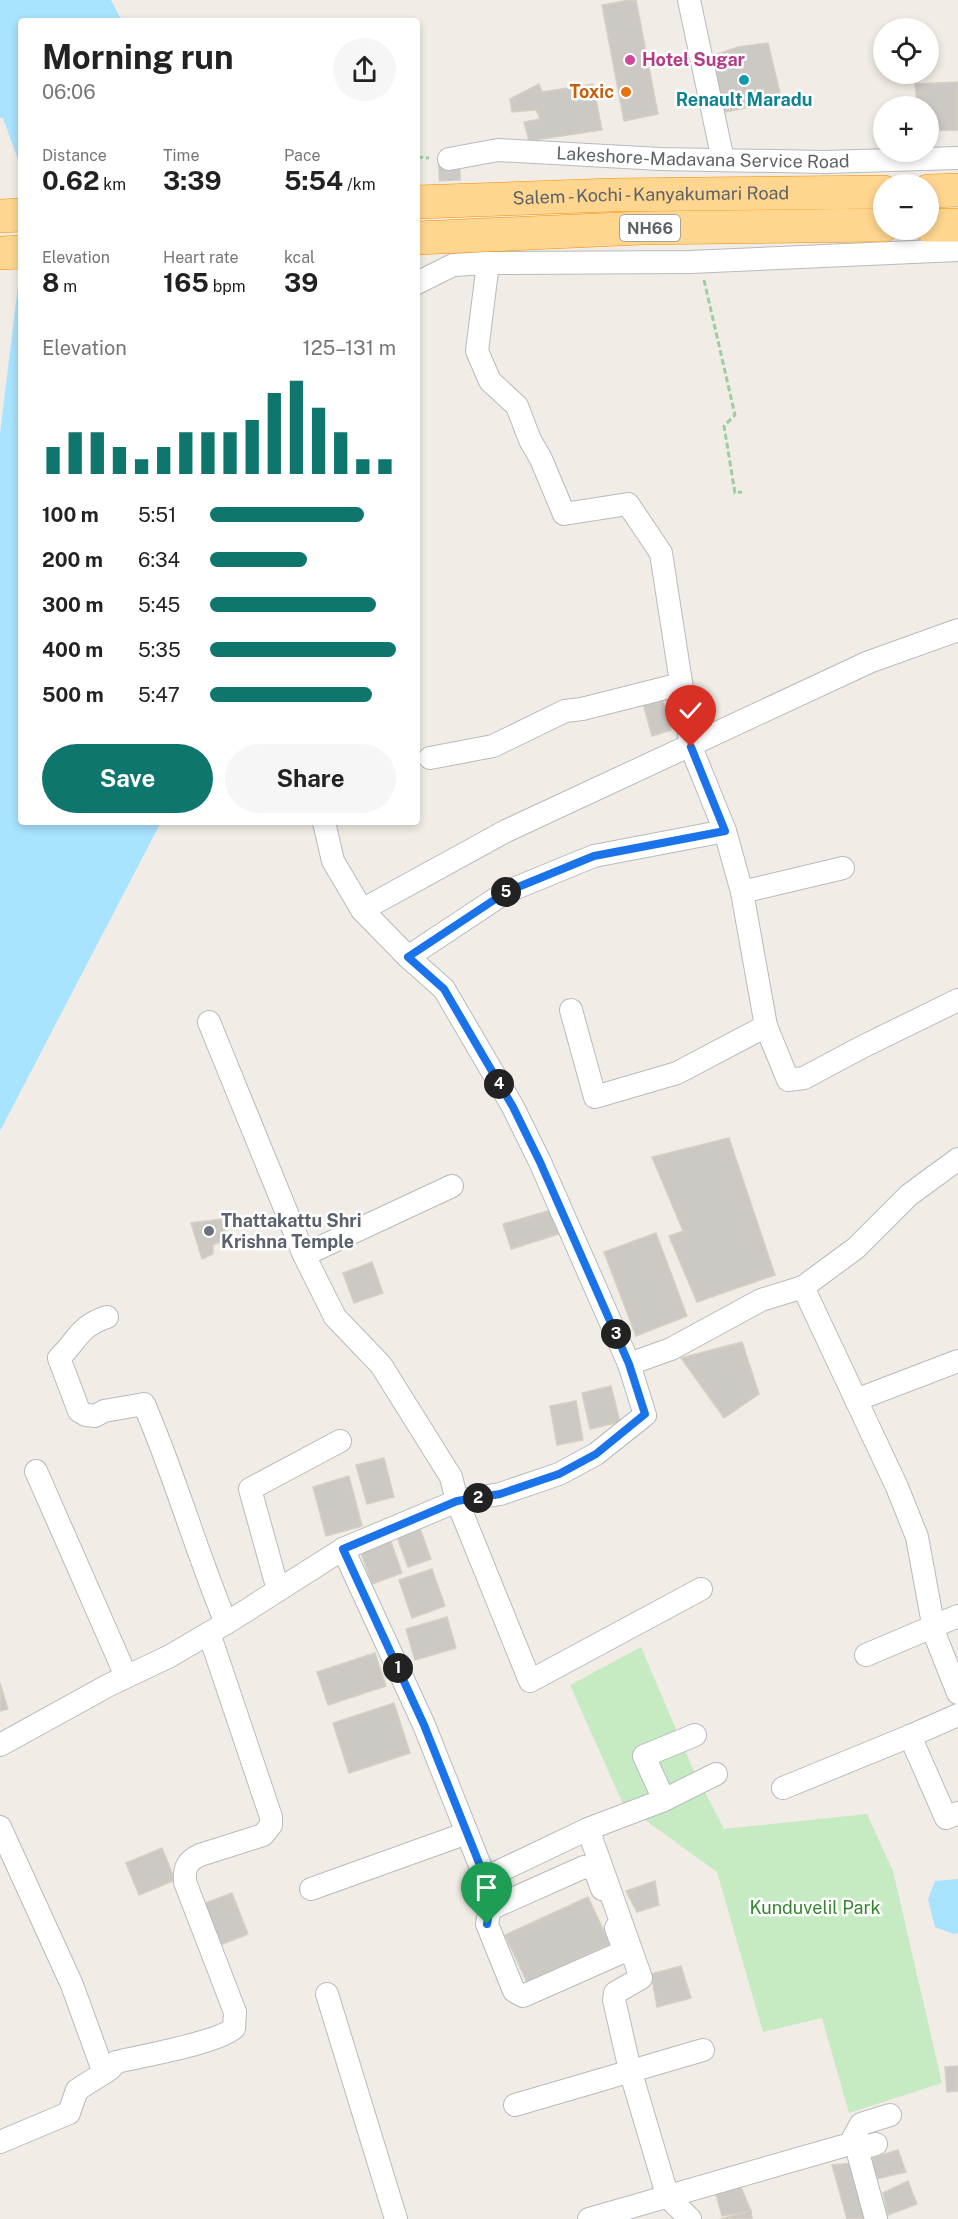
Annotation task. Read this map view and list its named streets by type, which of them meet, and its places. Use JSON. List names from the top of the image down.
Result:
{
  "streets": {
    "highway": ["Salem - Kochi - Kanyakumari Road", "NH66"],
    "street": ["Lakeshore-Madavana Service Road"]
  },
  "parks": ["Kunduvelil Park"],
  "places": [
    "Hotel Sugar",
    "Renault Maradu",
    "Toxic",
    "Thattakattu Shri Krishna Temple"
  ],
  "page": {
    "map_buttons": ["+", "−"],
    "heading": ["Morning run", "06:06"],
    "stats": [
      ["Distance", "0.62 km"],
      ["Time", "3:39"],
      ["Pace", "5:54 /km"],
      ["Elevation", "8 m"],
      ["Heart rate", "165 bpm"],
      ["kcal", "39"]
    ],
    "chart": ["Elevation", "125–131 m"],
    "list": [
      {
        "name": "100 m",
        "note": "5:51"
      },
      {
        "name": "200 m",
        "note": "6:34"
      },
      {
        "name": "300 m",
        "note": "5:45"
      },
      {
        "name": "400 m",
        "note": "5:35"
      },
      {
        "name": "500 m",
        "note": "5:47"
      }
    ],
    "buttons": ["Save", "Share"],
    "pins": [
      "5",
      "4",
      "3",
      "2",
      "1"
    ]
  }
}
